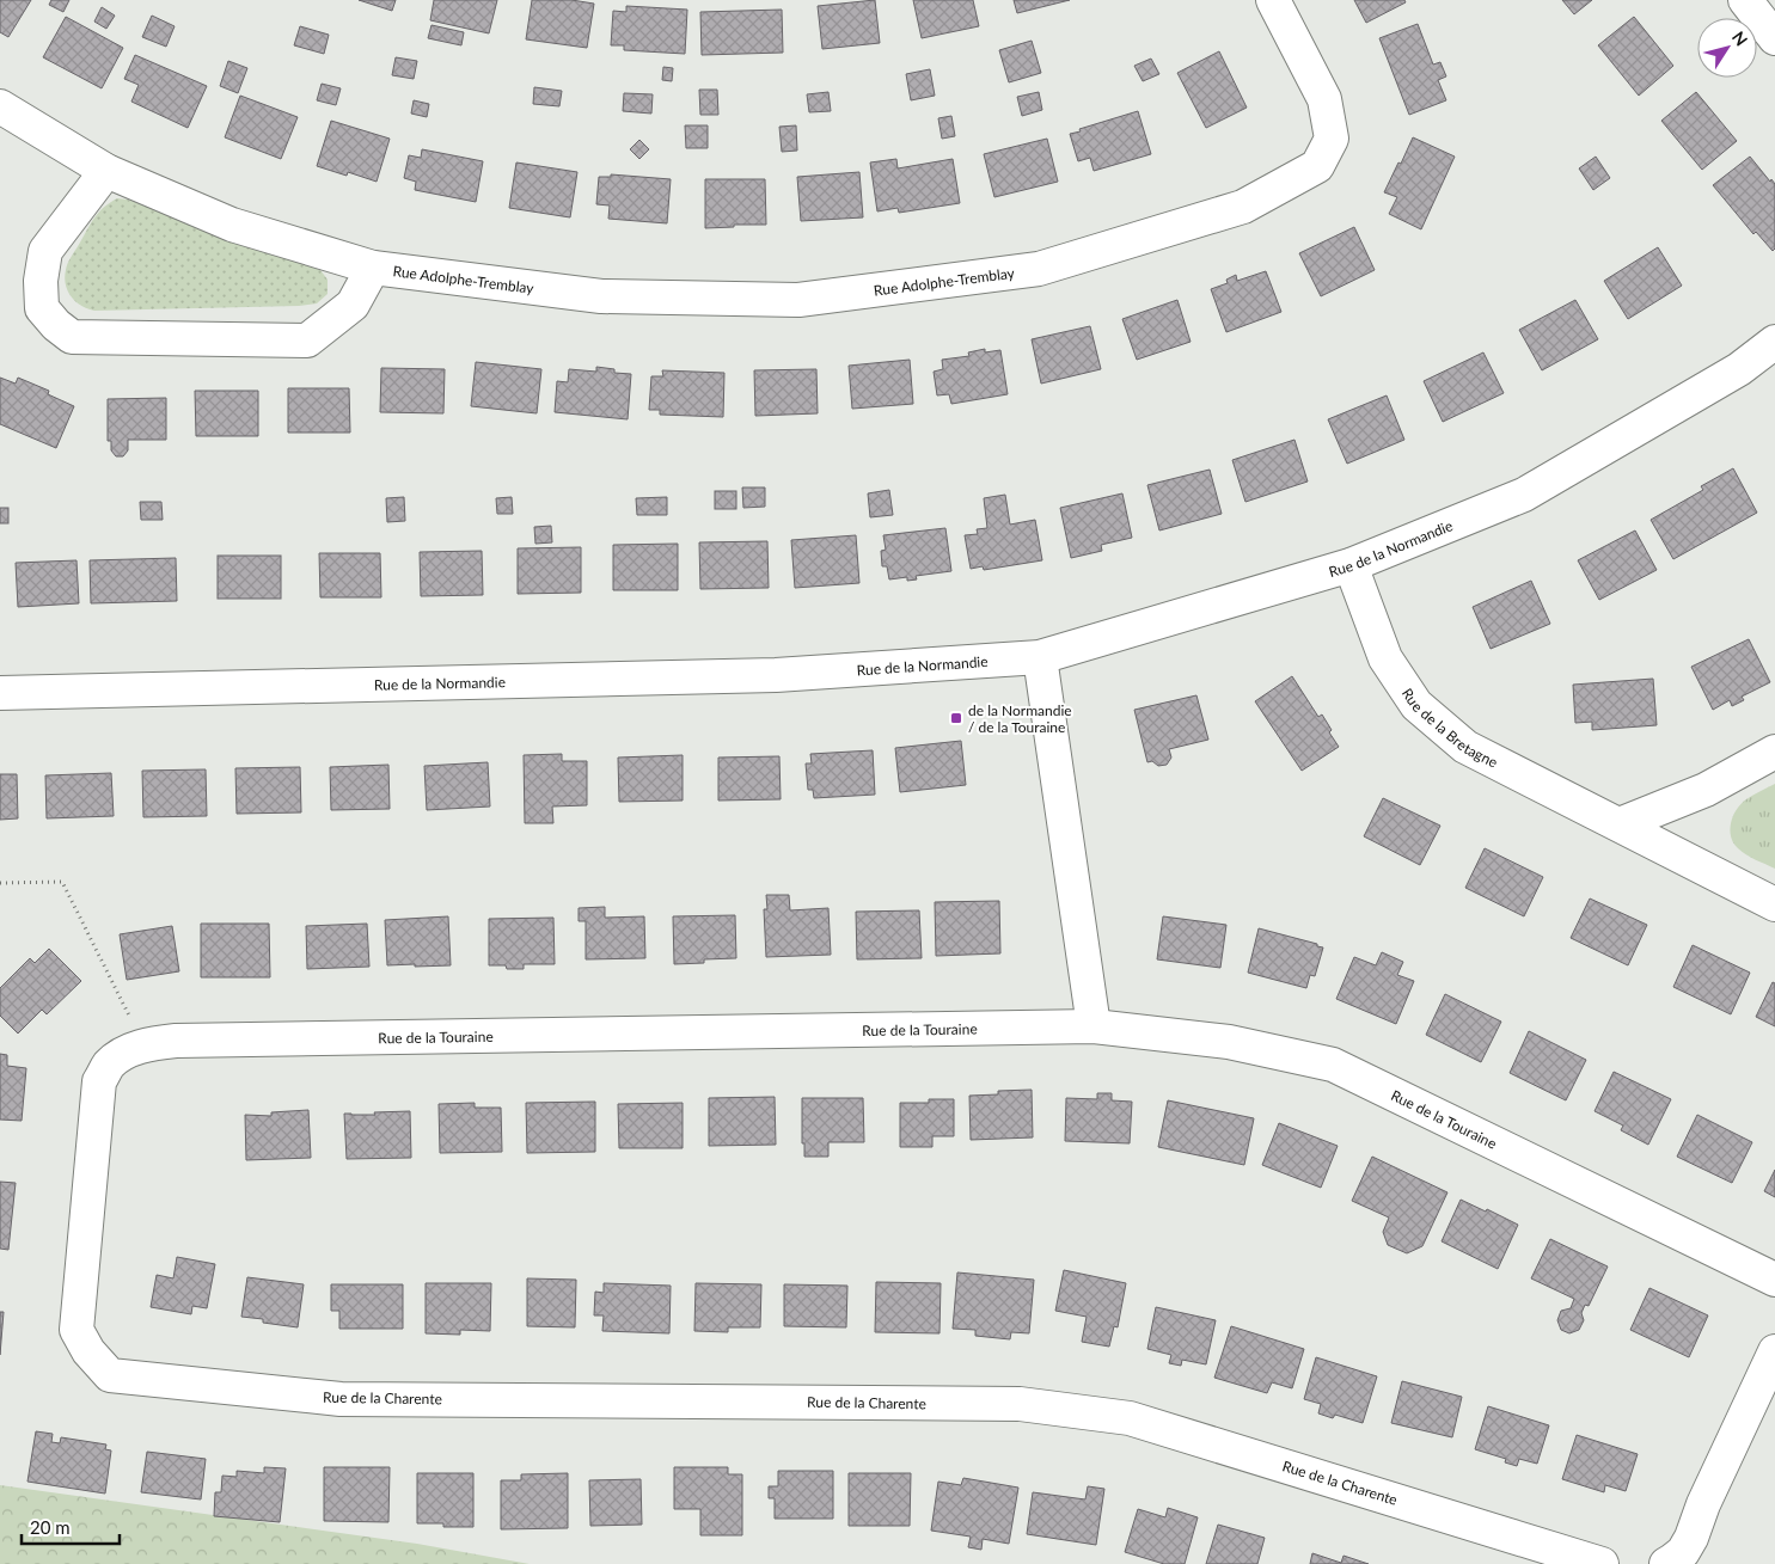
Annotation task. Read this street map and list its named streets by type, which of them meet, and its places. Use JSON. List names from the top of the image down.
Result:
{
  "streets": {
    "street": [
      "Rue Adolphe-Tremblay",
      "Rue de la Normandie",
      "Rue de la Bretagne",
      "Rue de la Touraine",
      "Rue de la Charente"
    ]
  },
  "crossings": [
    ["Rue de la Normandie", "Rue de la Bretagne"],
    ["Rue de la Touraine", "Rue de la Charente"]
  ],
  "places": {
    "transit": ["de la Normandie / de la Touraine"]
  },
  "scale_bar": "20 m",
  "north": "top right"
}
